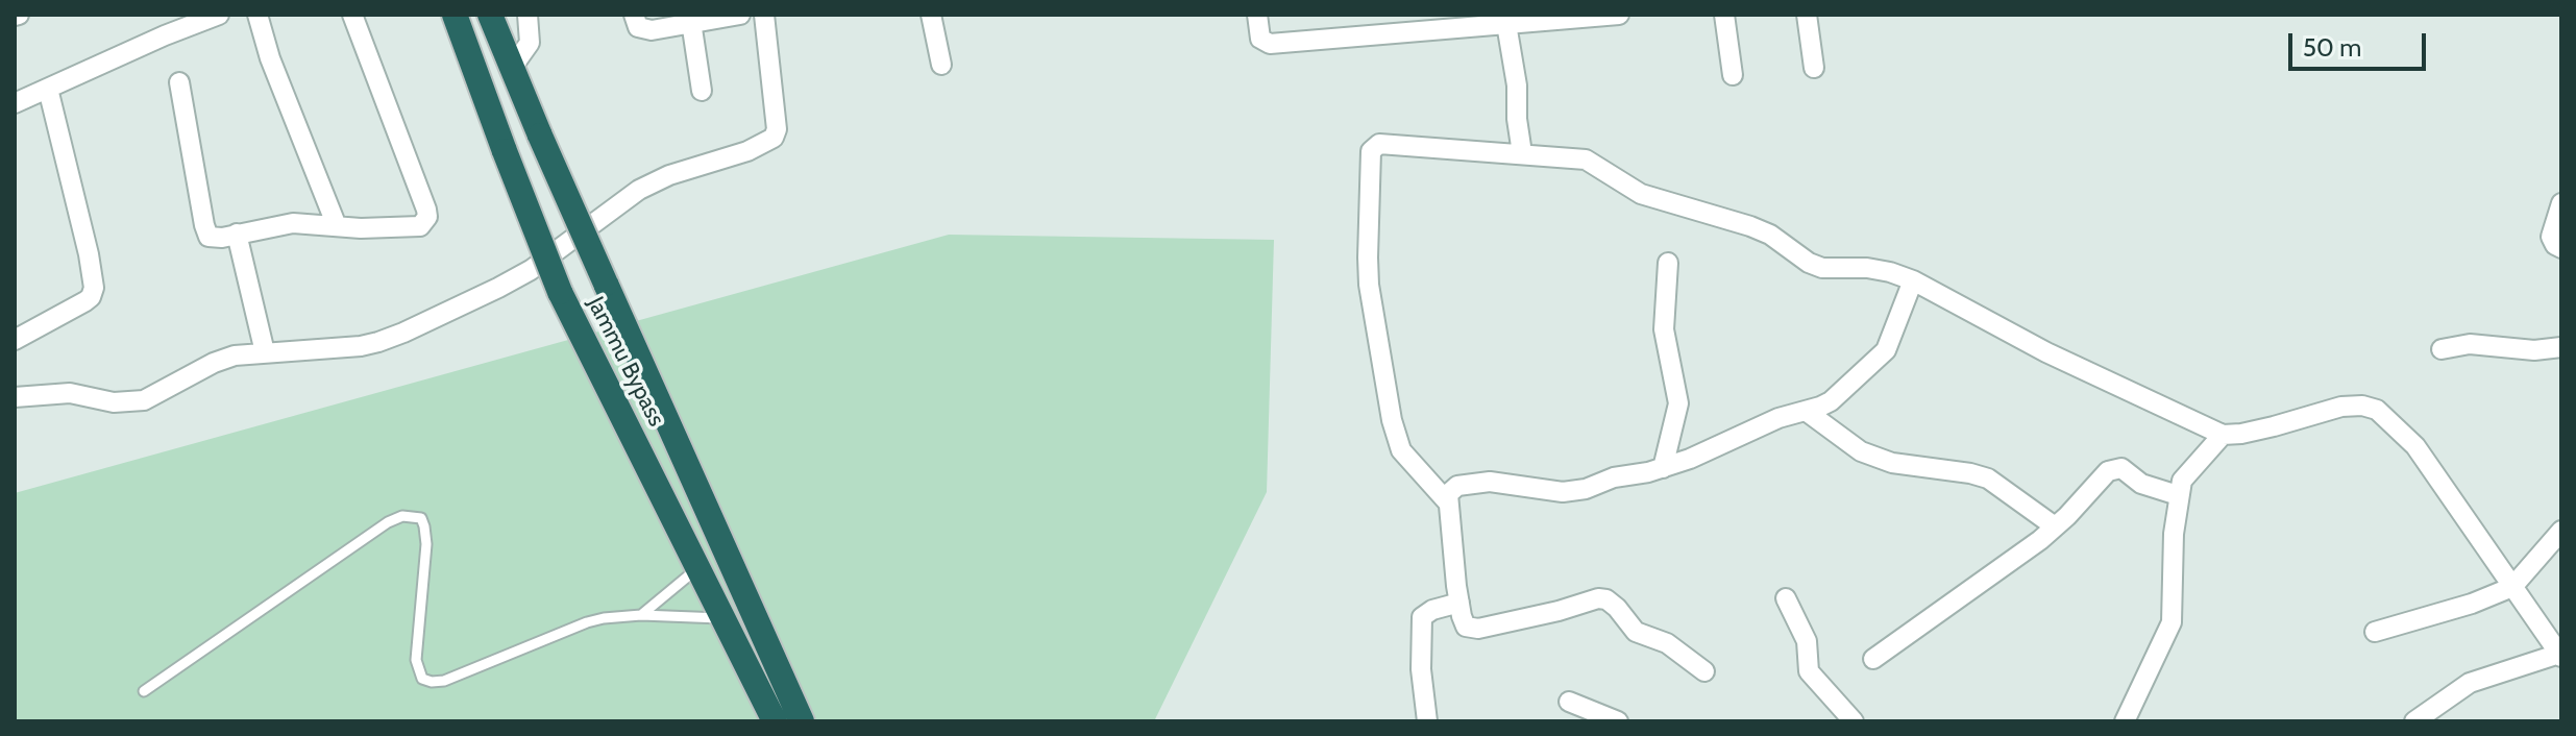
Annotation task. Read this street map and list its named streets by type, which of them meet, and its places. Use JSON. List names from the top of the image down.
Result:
{
  "streets": {
    "highway": ["Jammu Bypass"]
  },
  "scale_bar": "50 m"
}
